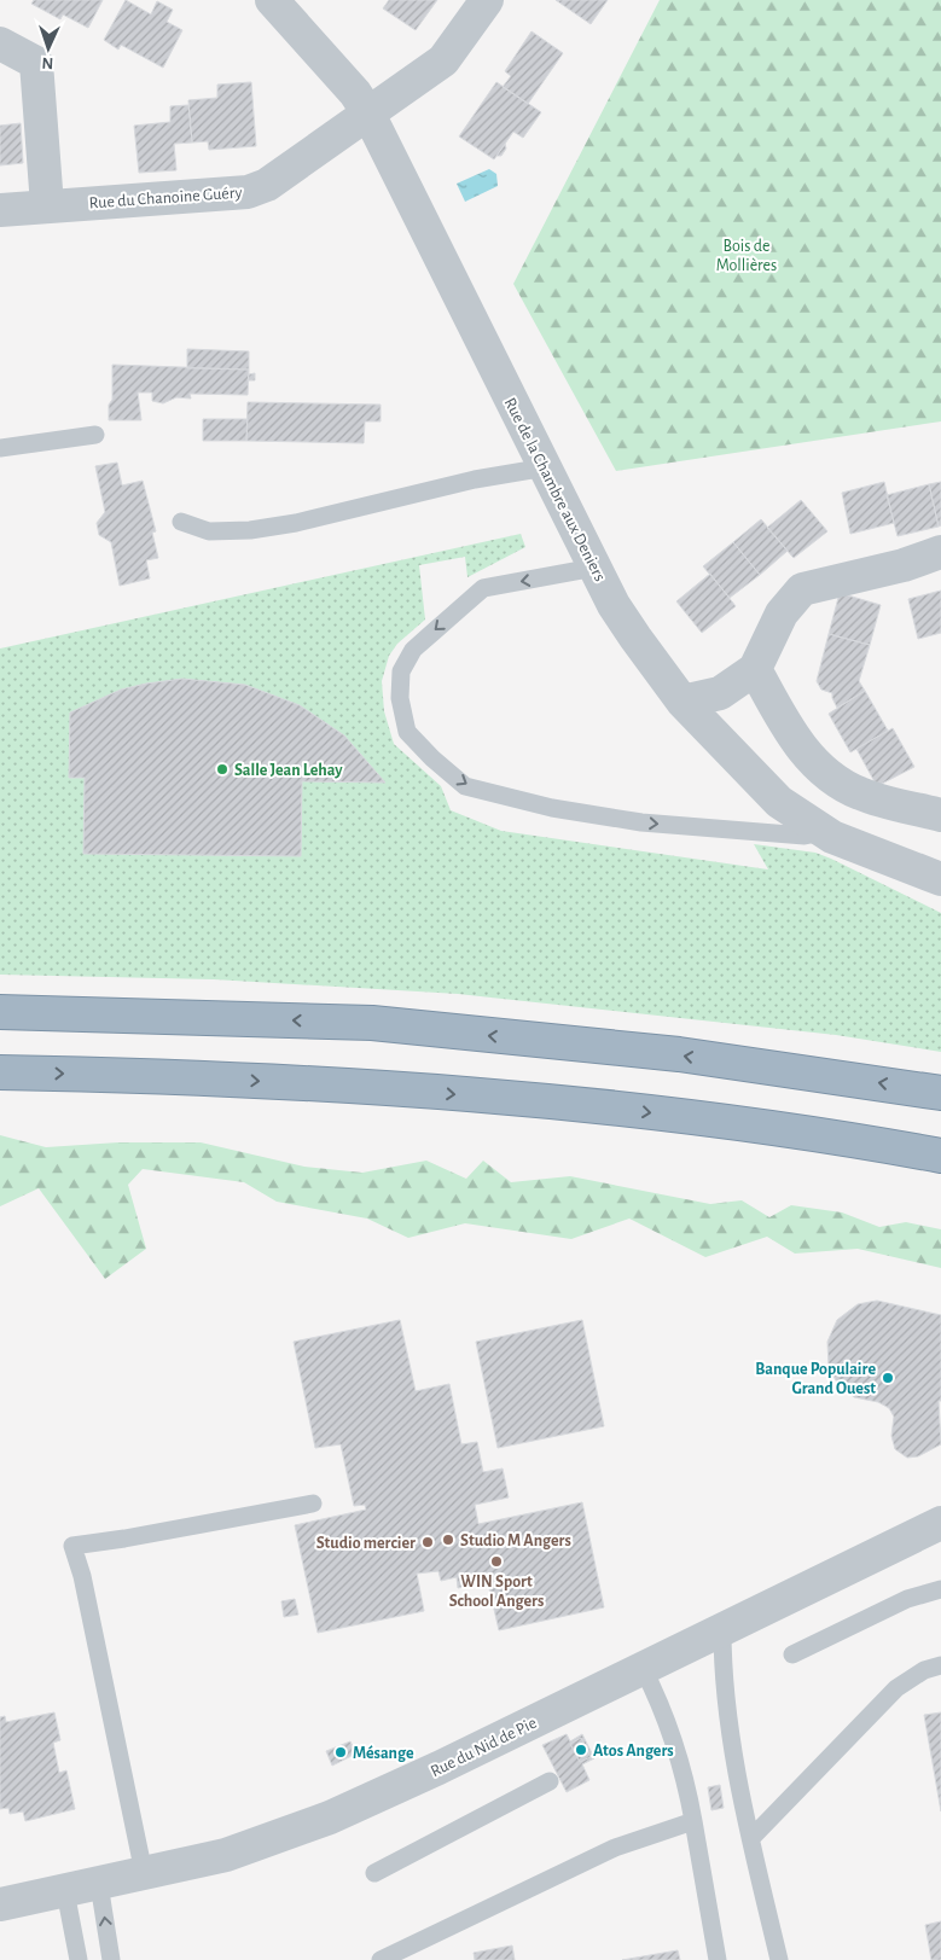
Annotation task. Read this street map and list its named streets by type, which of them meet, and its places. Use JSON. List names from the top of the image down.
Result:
{
  "streets": {
    "street": ["Rue du Chanoine Guéry", "Rue de la Chambre aux Deniers", "Rue du Nid de Pie"]
  },
  "crossings": [
    ["Rue du Chanoine Guéry", "Rue de la Chambre aux Deniers"]
  ],
  "parks": ["Bois de Mollières"],
  "places": [
    "Salle Jean Lehay",
    "Banque Populaire Grand Ouest",
    "Studio M Angers",
    "Studio mercier",
    "WIN Sport School Angers",
    "Atos Angers",
    "Mésange"
  ],
  "north": "bottom"
}
